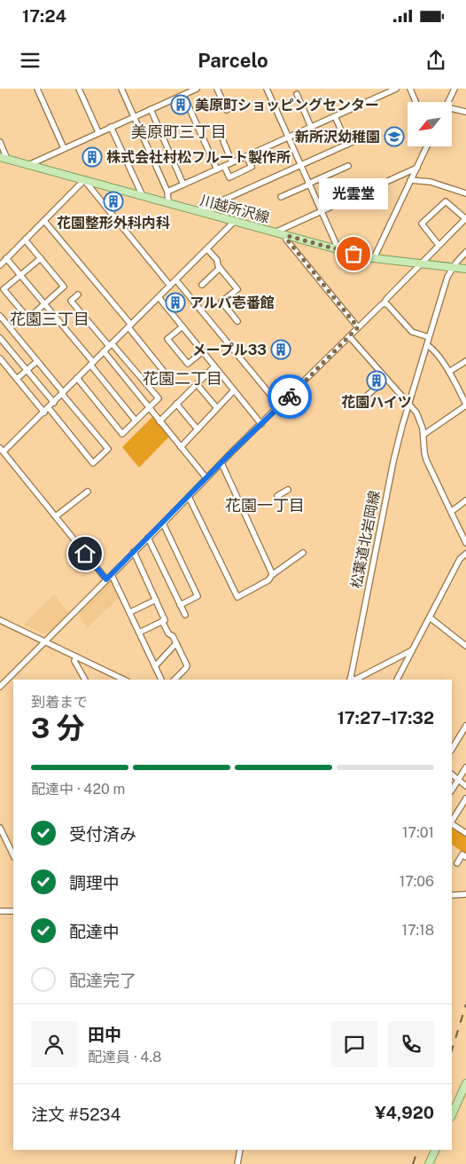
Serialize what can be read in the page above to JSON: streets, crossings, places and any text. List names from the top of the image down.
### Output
{
  "streets": {
    "main road": ["川越所沢線"],
    "street": ["松葉道北岩岡線"]
  },
  "crossings": [
    ["川越所沢線", "松葉道北岩岡線"]
  ],
  "districts": [
    "美原町三丁目",
    "花園三丁目",
    "花園二丁目",
    "花園一丁目"
  ],
  "places": {
    "building": [
      "美原町ショッピングセンター",
      "株式会社村松フルート製作所",
      "花園整形外科内科",
      "アルバ壱番館",
      "メープル33",
      "花園ハイツ"
    ],
    "school or university": ["新所沢幼稚園"],
    "other": ["光雲堂"]
  },
  "north": "bottom left",
  "page": {
    "status": "17:24",
    "header": "Parcelo",
    "bubble": "光雲堂",
    "heading": ["3 分", "到着まで", "17:27–17:32"],
    "panel": [
      "田中",
      "配達員 · 4.8",
      "注文 #5234",
      "¥4,920"
    ],
    "bar": "配達中 · 420 m",
    "list": [
      ["受付済み", "17:01"],
      ["調理中", "17:06"],
      ["配達中", "17:18"],
      "配達完了"
    ]
  }
}
